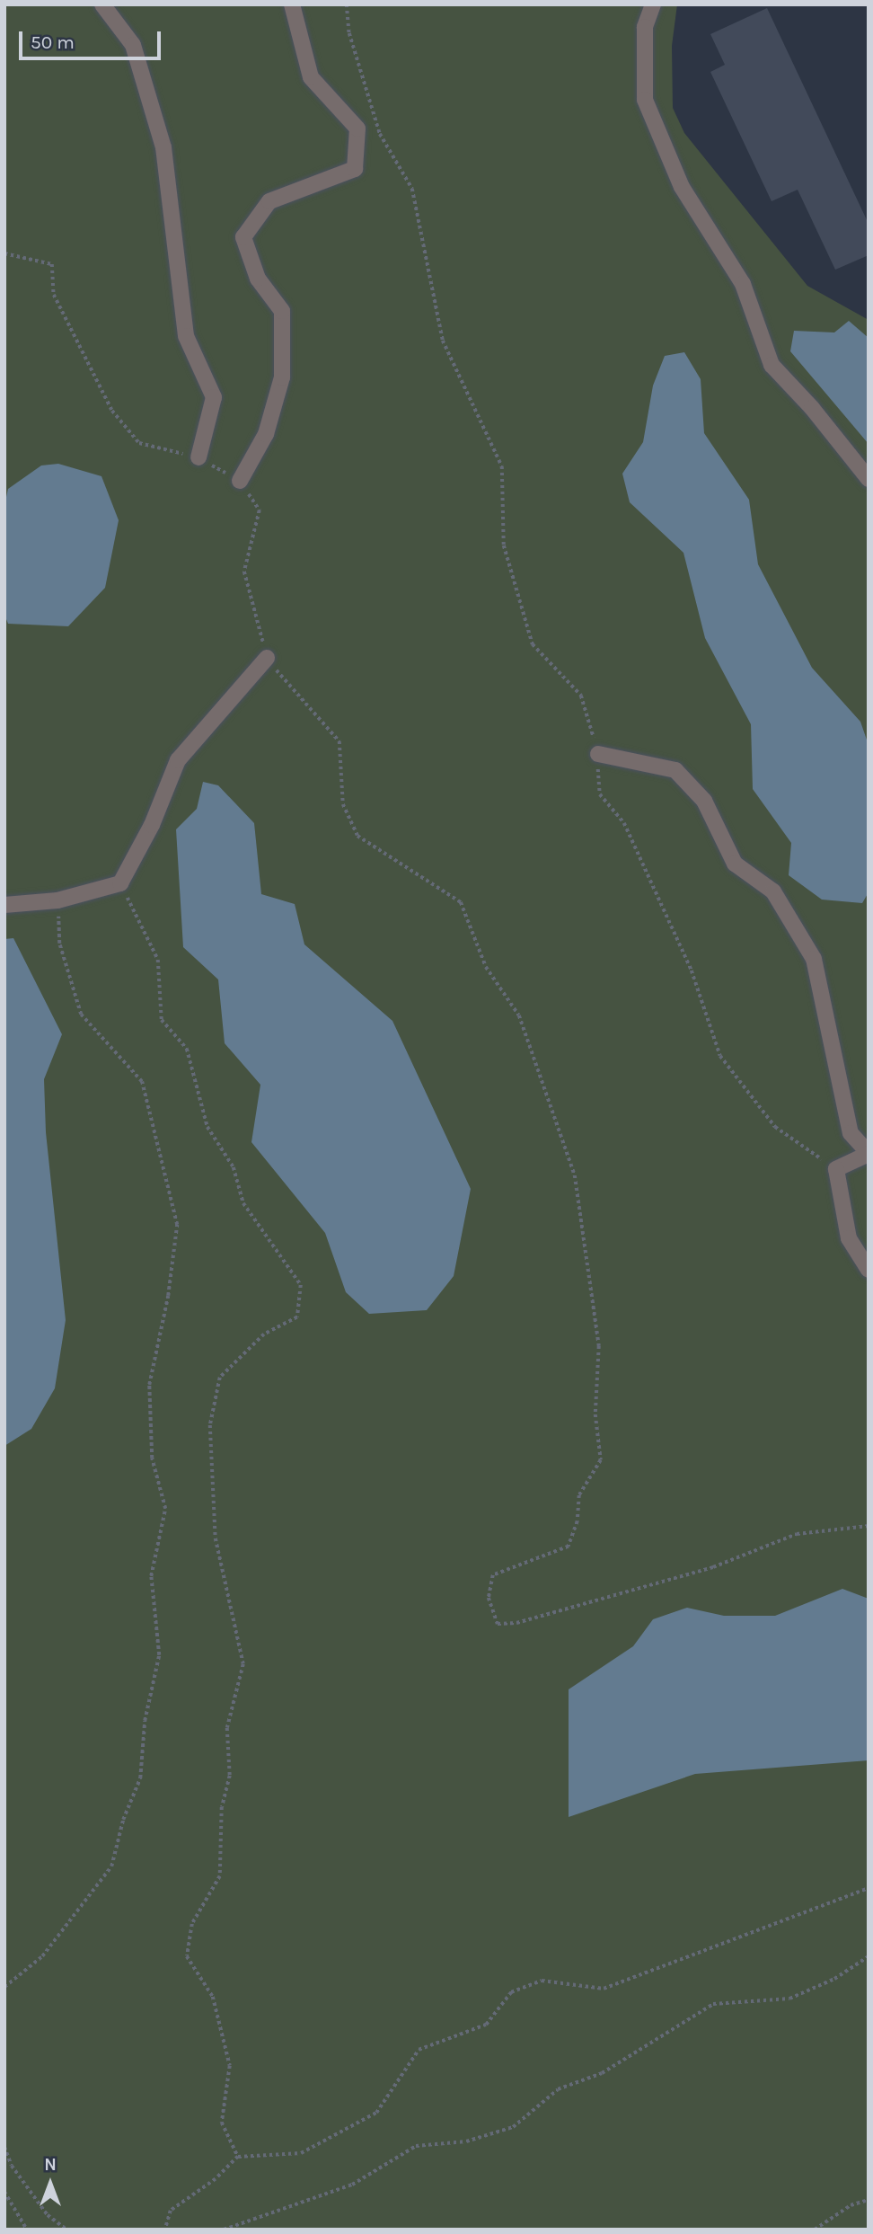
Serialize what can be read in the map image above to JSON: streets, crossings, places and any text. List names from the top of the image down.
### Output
{
  "scale_bar": "50 m",
  "north": "top"
}
